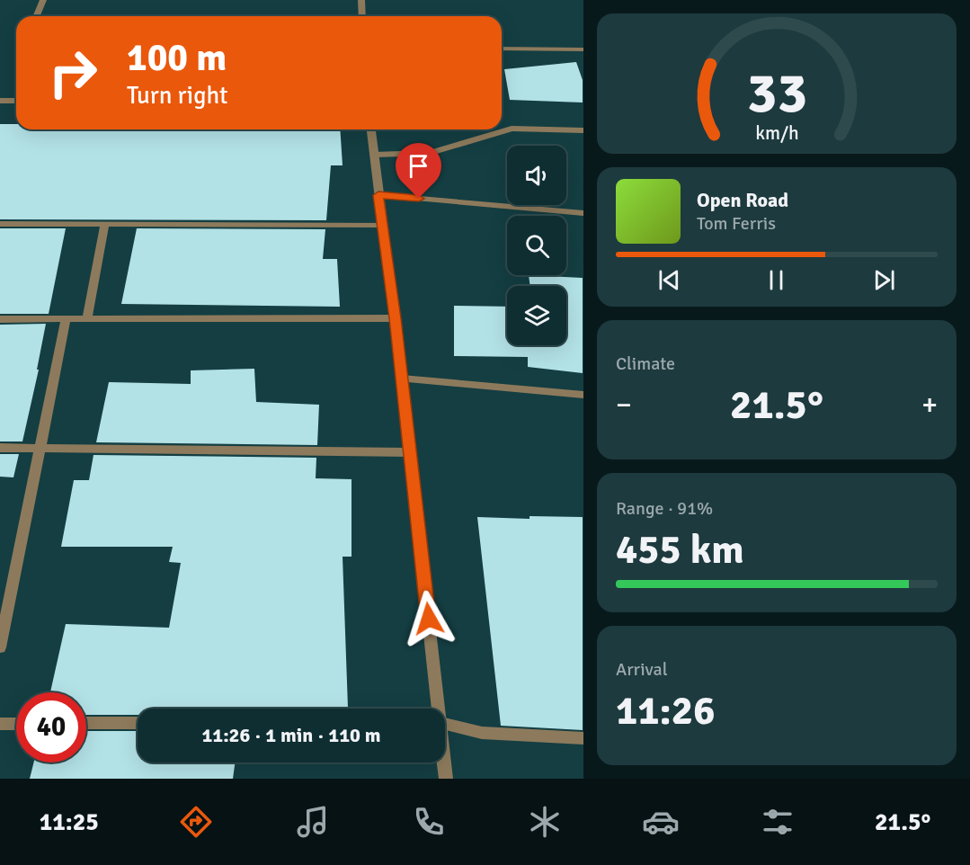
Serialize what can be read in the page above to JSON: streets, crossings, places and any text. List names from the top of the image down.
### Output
{
  "page": {
    "turn": ["100 m", "Turn right"],
    "song": ["Open Road", "Tom Ferris"],
    "tile": [
      "Climate",
      ["Range · 91%", "455 km"],
      ["Arrival", "11:26"]
    ],
    "heat": ["−", "21.5°", "+"],
    "limit": "40",
    "trip": "11:26 · 1 min · 110 m",
    "tabs": ["11:25", "21.5°"],
    "gauge": ["33", "km/h"]
  }
}
